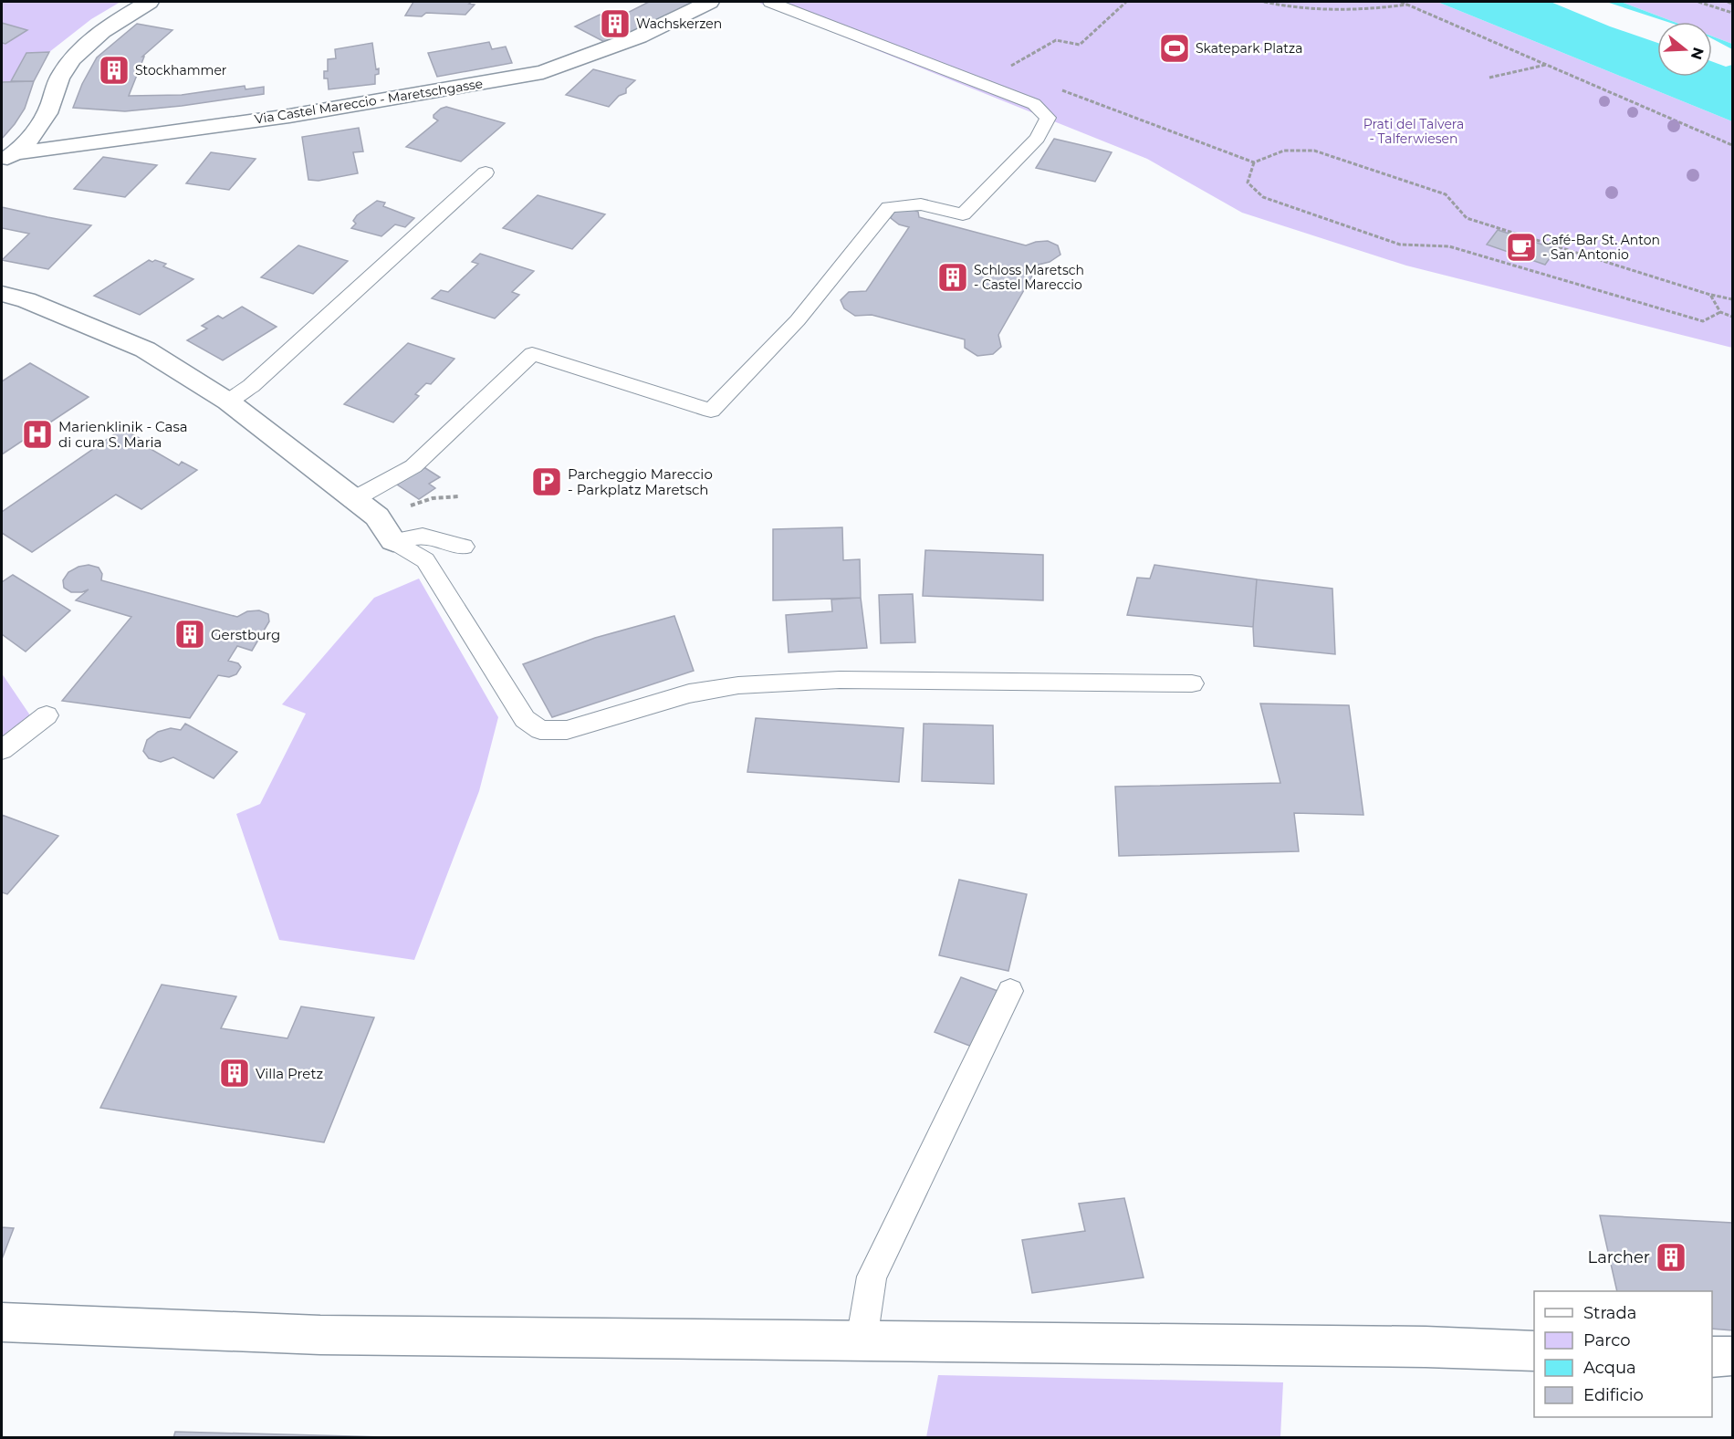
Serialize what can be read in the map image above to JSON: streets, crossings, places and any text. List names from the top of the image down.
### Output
{
  "streets": {
    "street": ["Via Castel Mareccio - Maretschgasse"]
  },
  "parks": ["Prati del Talvera - Talferwiesen"],
  "places": {
    "building": [
      "Wachskerzen",
      "Stockhammer",
      "Schloss Maretsch - Castel Mareccio",
      "Gerstburg",
      "Villa Pretz",
      "Larcher"
    ],
    "sports": ["Skatepark Platza"],
    "cafe": ["Café-Bar St. Anton - San Antonio"],
    "hospital": ["Marienklinik - Casa di cura S. Maria"],
    "parking": ["Parcheggio Mareccio - Parkplatz Maretsch"]
  },
  "legend": [
    "Strada",
    "Parco",
    "Acqua",
    "Edificio"
  ],
  "north": "right"
}
